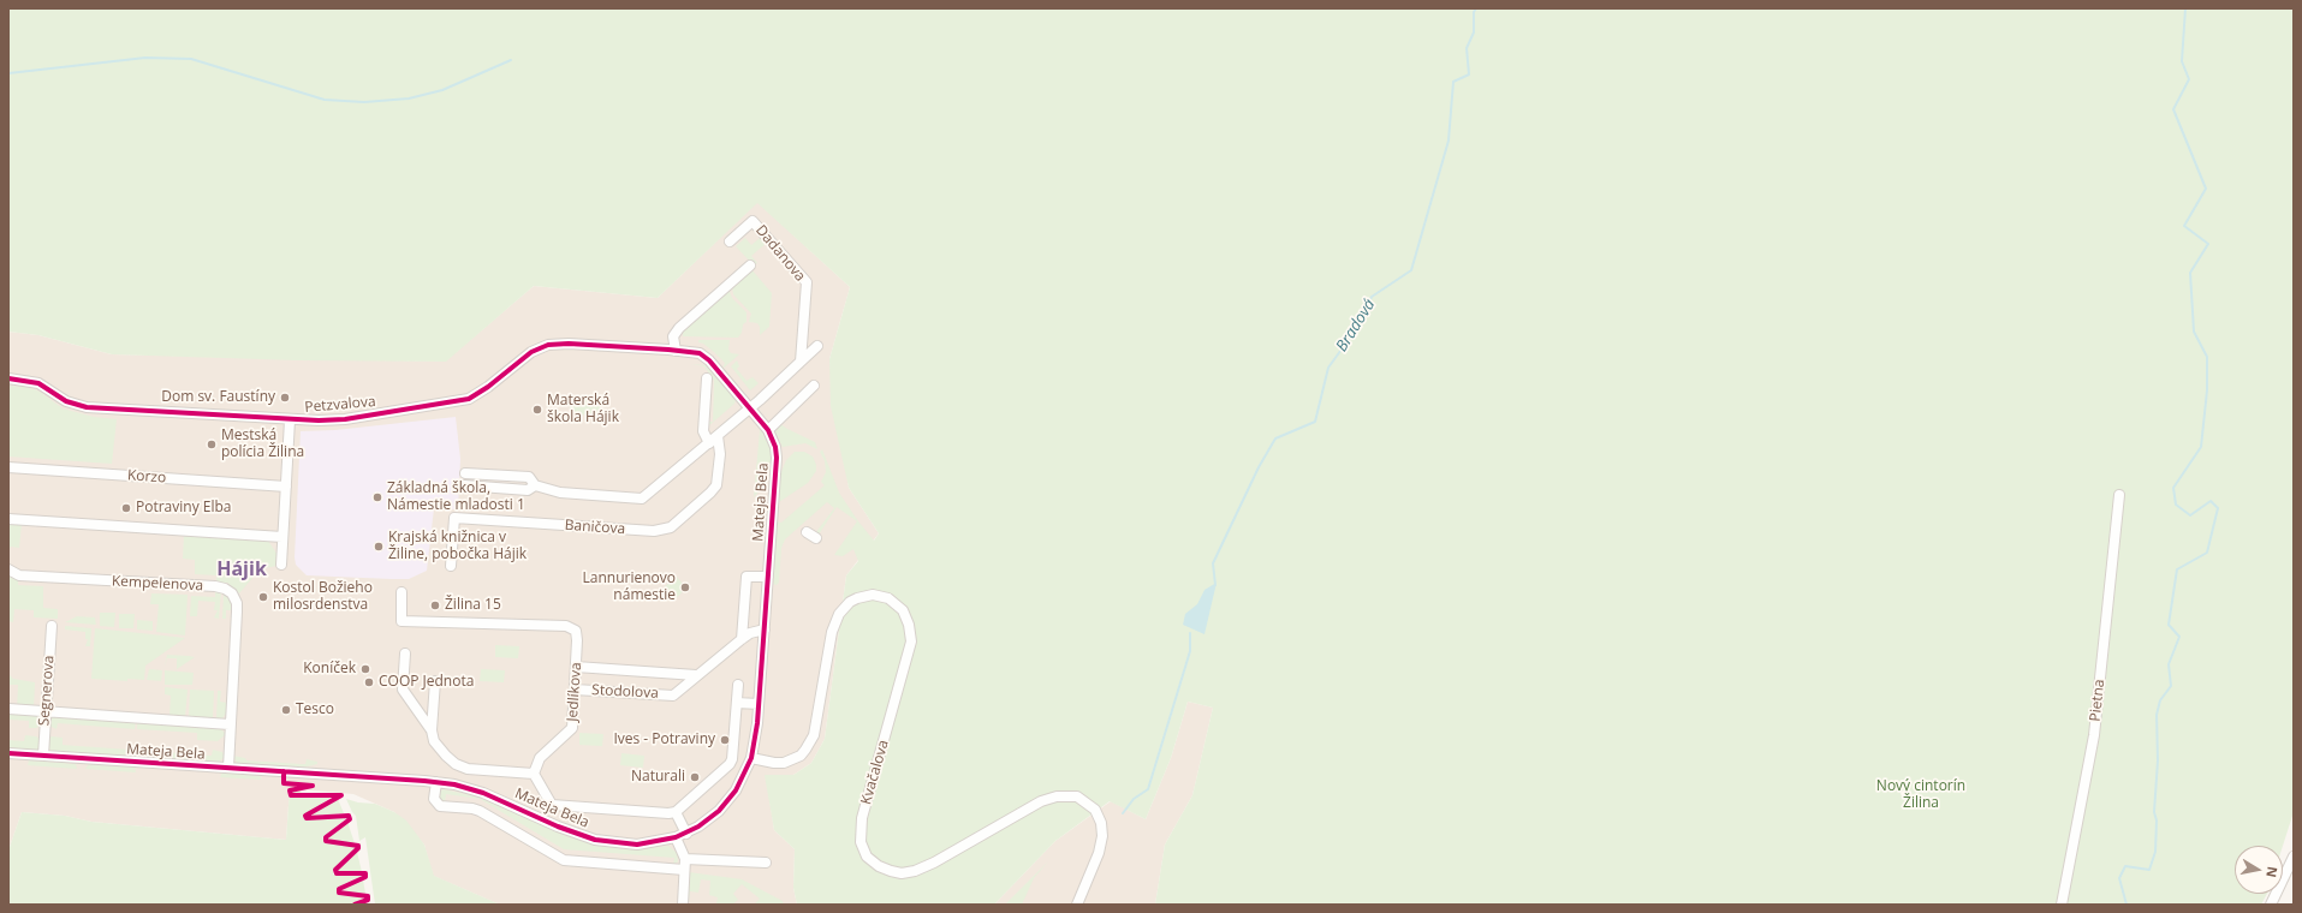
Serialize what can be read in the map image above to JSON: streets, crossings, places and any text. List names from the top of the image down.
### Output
{
  "streets": {
    "street": [
      "Dadanova",
      "Petzvalova",
      "Korzo",
      "Mateja Bela",
      "Baničova",
      "Kempelenova",
      "Segnerova",
      "Jedlíkova",
      "Stodolova",
      "Pietna",
      "Kvačalova"
    ]
  },
  "crossings": [
    ["Petzvalova", "Mateja Bela"],
    ["Mateja Bela", "Kempelenova"],
    ["Mateja Bela", "Segnerova"],
    ["Mateja Bela", "Jedlíkova"],
    ["Mateja Bela", "Stodolova"],
    ["Mateja Bela", "Kvačalova"],
    ["Jedlíkova", "Stodolova"]
  ],
  "districts": ["Hájik"],
  "water": ["Bradová"],
  "parks": ["Nový cintorín Žilina"],
  "places": [
    "Dom sv. Faustíny",
    "Materská škola Hájik",
    "Mestská polícia Žilina",
    "Základná škola, Námestie mladosti 1",
    "Potraviny Elba",
    "Krajská knižnica v Žiline, pobočka Hájik",
    "Lannurienovo námestie",
    "Kostol Božieho milosrdenstva",
    "Žilina 15",
    "Koníček",
    "COOP Jednota",
    "Tesco",
    "Ives - Potraviny",
    "Naturali"
  ],
  "north": "right"
}
